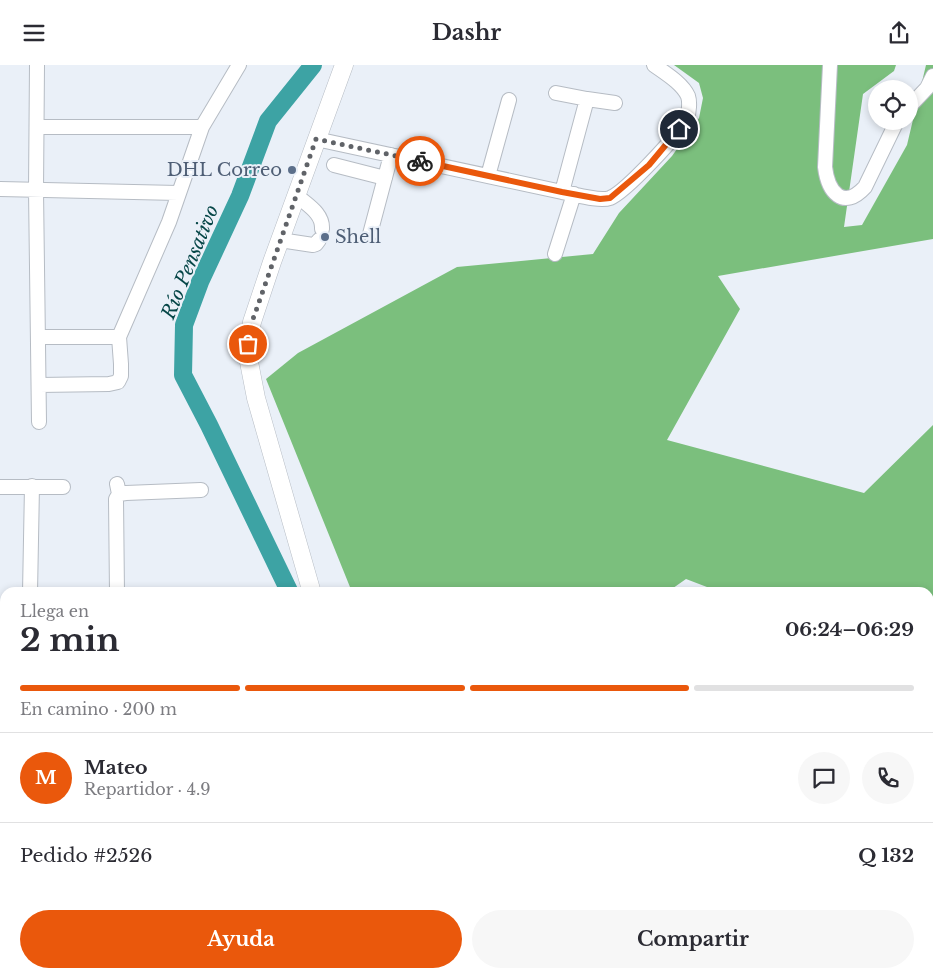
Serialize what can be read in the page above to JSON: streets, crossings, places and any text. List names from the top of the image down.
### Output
{
  "water": ["Río Pensativo"],
  "places": ["DHL Correo", "Shell"],
  "page": {
    "header": "Dashr",
    "heading": ["2 min", "Llega en", "06:24–06:29"],
    "panel": [
      "Mateo",
      "Repartidor · 4.9",
      "Pedido #2526",
      "Q 132"
    ],
    "bar": "En camino · 200 m",
    "round": "M",
    "buttons": ["Ayuda", "Compartir"]
  }
}
